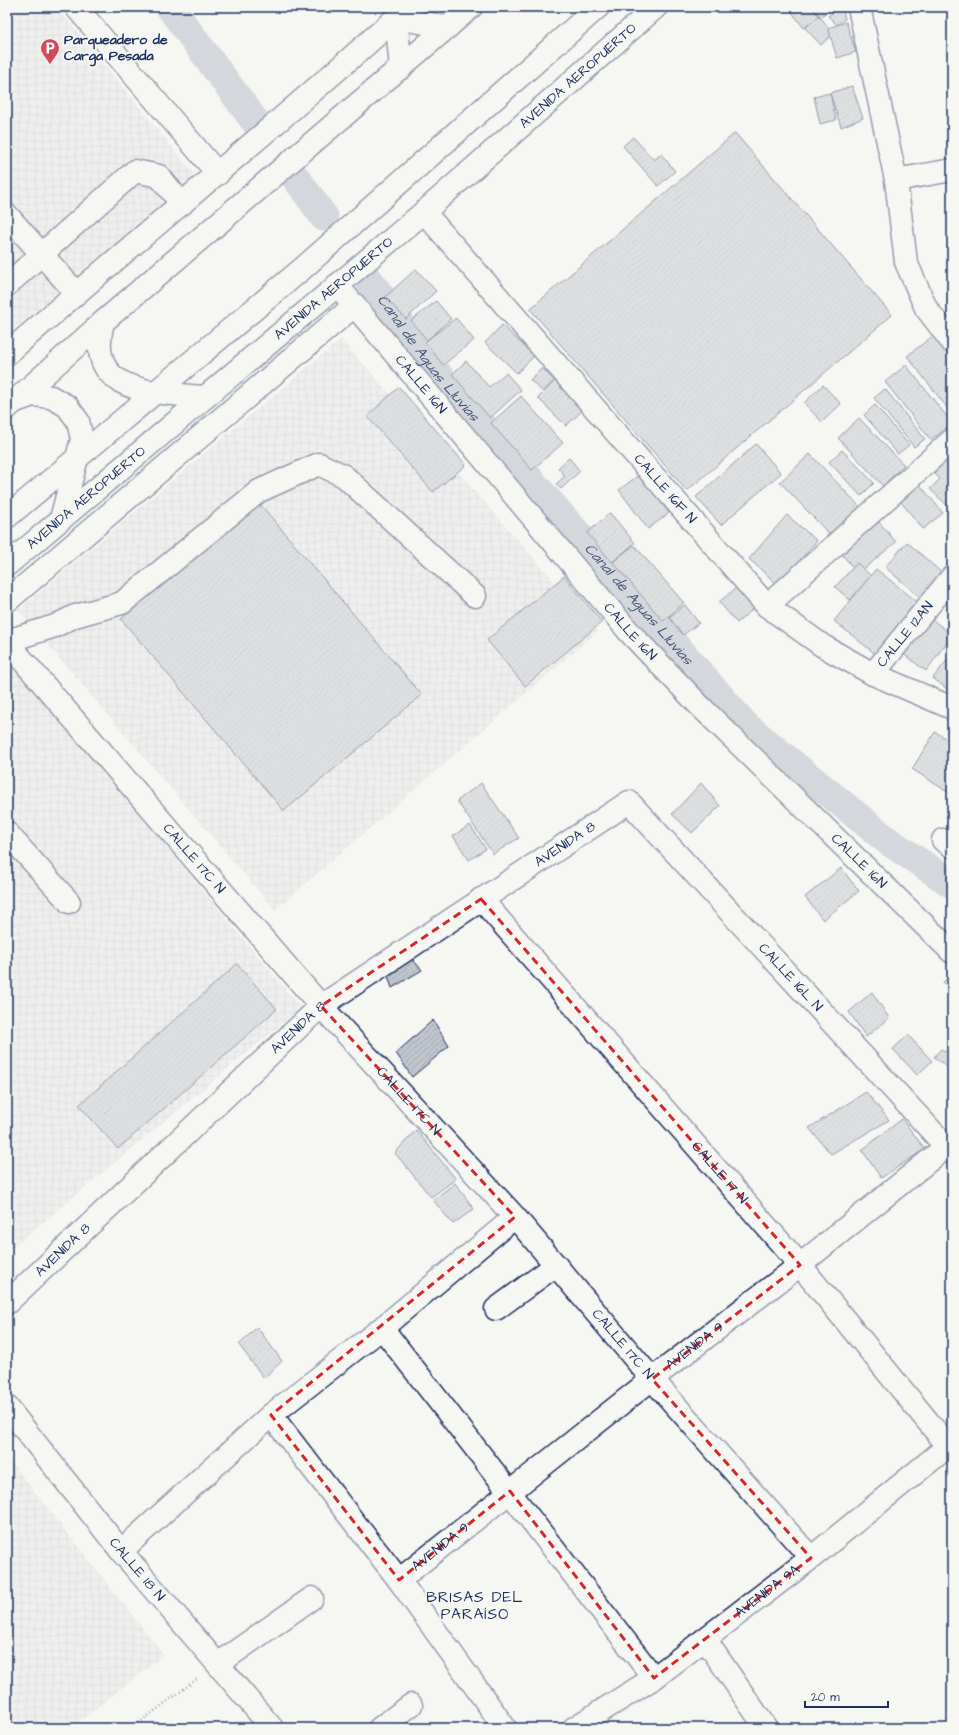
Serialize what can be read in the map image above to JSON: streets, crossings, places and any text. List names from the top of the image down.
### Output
{
  "streets": {
    "street": [
      "AVENIDA AEROPUERTO",
      "CALLE 16N",
      "CALLE 16F N",
      "CALLE 12AN",
      "AVENIDA 8",
      "CALLE 17C N",
      "CALLE 16L N",
      "CALLE 17 N",
      "AVENIDA 9",
      "CALLE 18 N",
      "AVENIDA 9A"
    ]
  },
  "crossings": [
    ["AVENIDA AEROPUERTO", "CALLE 16N"],
    ["AVENIDA AEROPUERTO", "CALLE 16F N"],
    ["CALLE 16F N", "CALLE 12AN"],
    ["AVENIDA 8", "CALLE 17C N"],
    ["AVENIDA 8", "CALLE 16L N"],
    ["AVENIDA 8", "CALLE 17 N"],
    ["CALLE 17C N", "AVENIDA 9"],
    ["CALLE 17C N", "AVENIDA 9A"],
    ["CALLE 16L N", "AVENIDA 9"],
    ["CALLE 17 N", "AVENIDA 9"],
    ["CALLE 17 N", "AVENIDA 9A"]
  ],
  "districts": ["BRISAS DEL PARAÍSO"],
  "water": ["Canal de Aguas Lluvias"],
  "places": {
    "parking": ["Parqueadero de Carga Pesada"]
  },
  "scale_bar": "20 m"
}
